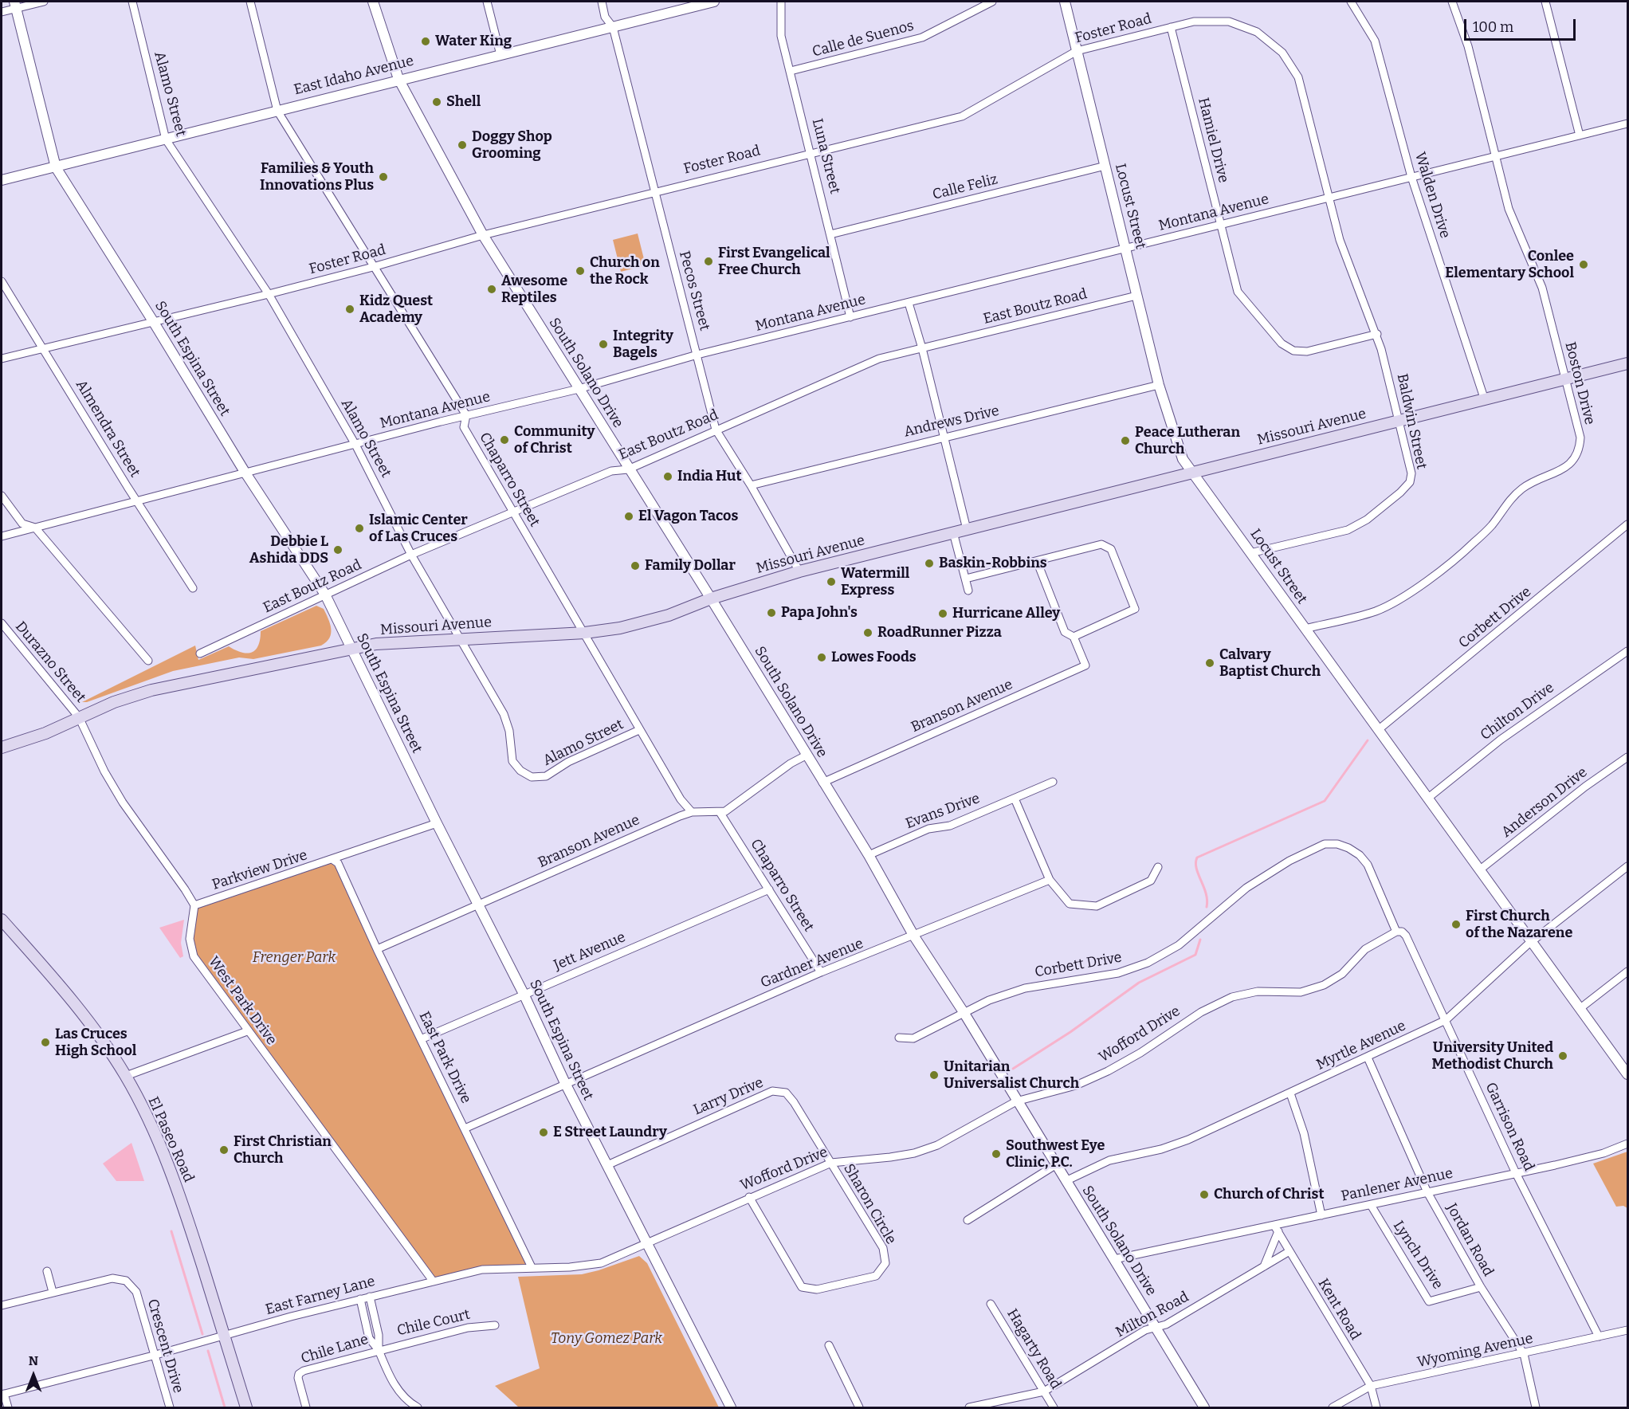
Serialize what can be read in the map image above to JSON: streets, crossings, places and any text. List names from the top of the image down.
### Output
{
  "streets": {
    "main road": ["Missouri Avenue", "El Paseo Road"],
    "street": [
      "Foster Road",
      "Calle de Suenos",
      "East Idaho Avenue",
      "Alamo Street",
      "Hamiel Drive",
      "Luna Street",
      "Calle Feliz",
      "Walden Drive",
      "Locust Street",
      "Montana Avenue",
      "Pecos Street",
      "East Boutz Road",
      "South Espina Street",
      "South Solano Drive",
      "Boston Drive",
      "Andrews Drive",
      "Baldwin Street",
      "Almendra Street",
      "Chaparro Street",
      "Corbett Drive",
      "Durazno Street",
      "Branson Avenue",
      "Chilton Drive",
      "Anderson Drive",
      "Evans Drive",
      "Parkview Drive",
      "Jett Avenue",
      "Gardner Avenue",
      "West Park Drive",
      "Wofford Drive",
      "Myrtle Avenue",
      "East Park Drive",
      "Larry Drive",
      "Garrison Road",
      "Panlener Avenue",
      "Sharon Circle",
      "Jordan Road",
      "Lynch Drive",
      "East Farney Lane",
      "Kent Road",
      "Milton Road",
      "Chile Court",
      "Crescent Drive",
      "Chile Lane",
      "Hagarty Road",
      "Wyoming Avenue"
    ]
  },
  "crossings": [
    ["Foster Road", "Alamo Street"],
    ["Foster Road", "Hamiel Drive"],
    ["Foster Road", "Luna Street"],
    ["Foster Road", "Locust Street"],
    ["Foster Road", "Montana Avenue"],
    ["Foster Road", "Pecos Street"],
    ["Foster Road", "South Espina Street"],
    ["Foster Road", "South Solano Drive"],
    ["Foster Road", "Baldwin Street"],
    ["Foster Road", "Almendra Street"],
    ["Foster Road", "Chaparro Street"],
    ["Calle de Suenos", "Luna Street"],
    ["East Idaho Avenue", "Alamo Street"],
    ["East Idaho Avenue", "Pecos Street"],
    ["East Idaho Avenue", "South Espina Street"],
    ["East Idaho Avenue", "South Solano Drive"],
    ["East Idaho Avenue", "Chaparro Street"],
    ["Alamo Street", "Montana Avenue"],
    ["Alamo Street", "East Boutz Road"],
    ["Alamo Street", "Missouri Avenue"],
    ["Alamo Street", "Chaparro Street"],
    ["Hamiel Drive", "Montana Avenue"],
    ["Hamiel Drive", "Baldwin Street"],
    ["Luna Street", "Calle Feliz"],
    ["Luna Street", "Montana Avenue"],
    ["Calle Feliz", "Locust Street"],
    ["Walden Drive", "Montana Avenue"],
    ["Walden Drive", "Missouri Avenue"],
    ["Locust Street", "Montana Avenue"],
    ["Locust Street", "East Boutz Road"],
    ["Locust Street", "Boston Drive"],
    ["Locust Street", "Andrews Drive"],
    ["Locust Street", "Baldwin Street"],
    ["Locust Street", "Missouri Avenue"],
    ["Locust Street", "Corbett Drive"],
    ["Locust Street", "Chilton Drive"],
    ["Locust Street", "Anderson Drive"],
    ["Locust Street", "Myrtle Avenue"],
    ["Montana Avenue", "Pecos Street"],
    ["Montana Avenue", "South Espina Street"],
    ["Montana Avenue", "South Solano Drive"],
    ["Montana Avenue", "Boston Drive"],
    ["Montana Avenue", "Baldwin Street"],
    ["Montana Avenue", "Almendra Street"],
    ["Montana Avenue", "Chaparro Street"],
    ["Pecos Street", "East Boutz Road"],
    ["Pecos Street", "Andrews Drive"],
    ["Pecos Street", "Missouri Avenue"],
    ["East Boutz Road", "South Espina Street"],
    ["East Boutz Road", "South Solano Drive"],
    ["East Boutz Road", "Chaparro Street"],
    ["South Espina Street", "Missouri Avenue"],
    ["South Espina Street", "Branson Avenue"],
    ["South Espina Street", "Parkview Drive"],
    ["South Espina Street", "Jett Avenue"],
    ["South Espina Street", "Gardner Avenue"],
    ["South Espina Street", "Wofford Drive"],
    ["South Espina Street", "Larry Drive"],
    ["South Espina Street", "East Farney Lane"],
    ["South Solano Drive", "Missouri Avenue"],
    ["South Solano Drive", "Corbett Drive"],
    ["South Solano Drive", "Branson Avenue"],
    ["South Solano Drive", "Evans Drive"],
    ["South Solano Drive", "Gardner Avenue"],
    ["South Solano Drive", "Wofford Drive"],
    ["South Solano Drive", "Myrtle Avenue"],
    ["South Solano Drive", "Panlener Avenue"],
    ["South Solano Drive", "Milton Road"],
    ["Boston Drive", "Missouri Avenue"],
    ["Baldwin Street", "Missouri Avenue"],
    ["Missouri Avenue", "Chaparro Street"],
    ["Missouri Avenue", "Durazno Street"],
    ["Chaparro Street", "Branson Avenue"],
    ["Chaparro Street", "Jett Avenue"],
    ["Chaparro Street", "Gardner Avenue"],
    ["Corbett Drive", "Wofford Drive"],
    ["Corbett Drive", "Garrison Road"],
    ["Branson Avenue", "East Park Drive"],
    ["Parkview Drive", "West Park Drive"],
    ["Parkview Drive", "East Park Drive"],
    ["Jett Avenue", "East Park Drive"],
    ["Gardner Avenue", "East Park Drive"],
    ["West Park Drive", "East Farney Lane"],
    ["Wofford Drive", "Larry Drive"],
    ["Wofford Drive", "Garrison Road"],
    ["Wofford Drive", "Sharon Circle"],
    ["Wofford Drive", "East Farney Lane"],
    ["Myrtle Avenue", "Garrison Road"],
    ["Myrtle Avenue", "Jordan Road"],
    ["East Park Drive", "East Farney Lane"],
    ["Larry Drive", "Sharon Circle"],
    ["Garrison Road", "Panlener Avenue"],
    ["Garrison Road", "Wyoming Avenue"],
    ["El Paseo Road", "East Farney Lane"],
    ["Panlener Avenue", "Jordan Road"],
    ["Panlener Avenue", "Lynch Drive"],
    ["Panlener Avenue", "Kent Road"],
    ["Jordan Road", "Lynch Drive"],
    ["Jordan Road", "Wyoming Avenue"],
    ["East Farney Lane", "Crescent Drive"],
    ["Kent Road", "Milton Road"],
    ["Kent Road", "Wyoming Avenue"],
    ["Milton Road", "Hagarty Road"],
    ["Chile Court", "Chile Lane"]
  ],
  "parks": ["Frenger Park", "Tony Gomez Park"],
  "places": [
    "Water King",
    "Shell",
    "Doggy Shop Grooming",
    "Families & Youth Innovations Plus",
    "First Evangelical Free Church",
    "Conlee Elementary School",
    "Church on the Rock",
    "Awesome Reptiles",
    "Kidz Quest Academy",
    "Integrity Bagels",
    "Community of Christ",
    "Peace Lutheran Church",
    "India Hut",
    "El Vagon Tacos",
    "Islamic Center of Las Cruces",
    "Debbie L Ashida DDS",
    "Baskin-Robbins",
    "Family Dollar",
    "Watermill Express",
    "Papa John's",
    "Hurricane Alley",
    "RoadRunner Pizza",
    "Lowes Foods",
    "Calvary Baptist Church",
    "First Church of the Nazarene",
    "Las Cruces High School",
    "University United Methodist Church",
    "Unitarian Universalist Church",
    "E Street Laundry",
    "First Christian Church",
    "Southwest Eye Clinic, P.C.",
    "Church of Christ"
  ],
  "scale_bar": "100 m",
  "north": "top"
}
